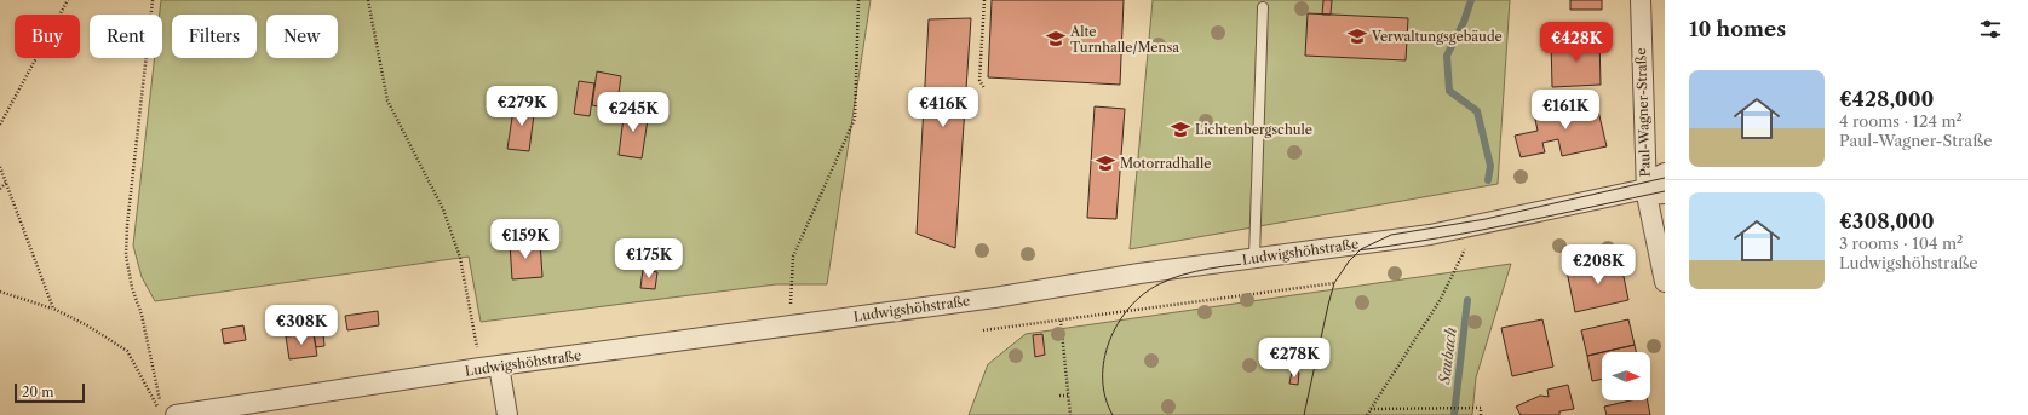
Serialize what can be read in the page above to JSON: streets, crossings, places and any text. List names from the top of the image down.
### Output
{
  "streets": {
    "street": ["Paul-Wagner-Straße", "Ludwigshöhstraße"]
  },
  "crossings": [
    ["Paul-Wagner-Straße", "Ludwigshöhstraße"]
  ],
  "water": ["Saubach"],
  "places": {
    "school or university": [
      "Verwaltungsgebäude",
      "Alte Turnhalle/Mensa",
      "Lichtenbergschule",
      "Motorradhalle"
    ]
  },
  "scale_bar": "20 m",
  "north": "right",
  "page": {
    "heading": "10 homes",
    "chip": [
      "Buy",
      "Rent",
      "Filters",
      "New"
    ],
    "price": [
      "€428K",
      "€279K",
      "€416K",
      "€161K",
      "€245K",
      "€159K",
      "€175K",
      "€208K",
      "€308K",
      "€278K"
    ],
    "list": [
      {
        "name": "€428,000",
        "note": "4 rooms · 124 m² · Paul-Wagner-Straße"
      },
      {
        "name": "€308,000",
        "note": "3 rooms · 104 m² · Ludwigshöhstraße"
      }
    ],
    "scale": "20 m"
  }
}
